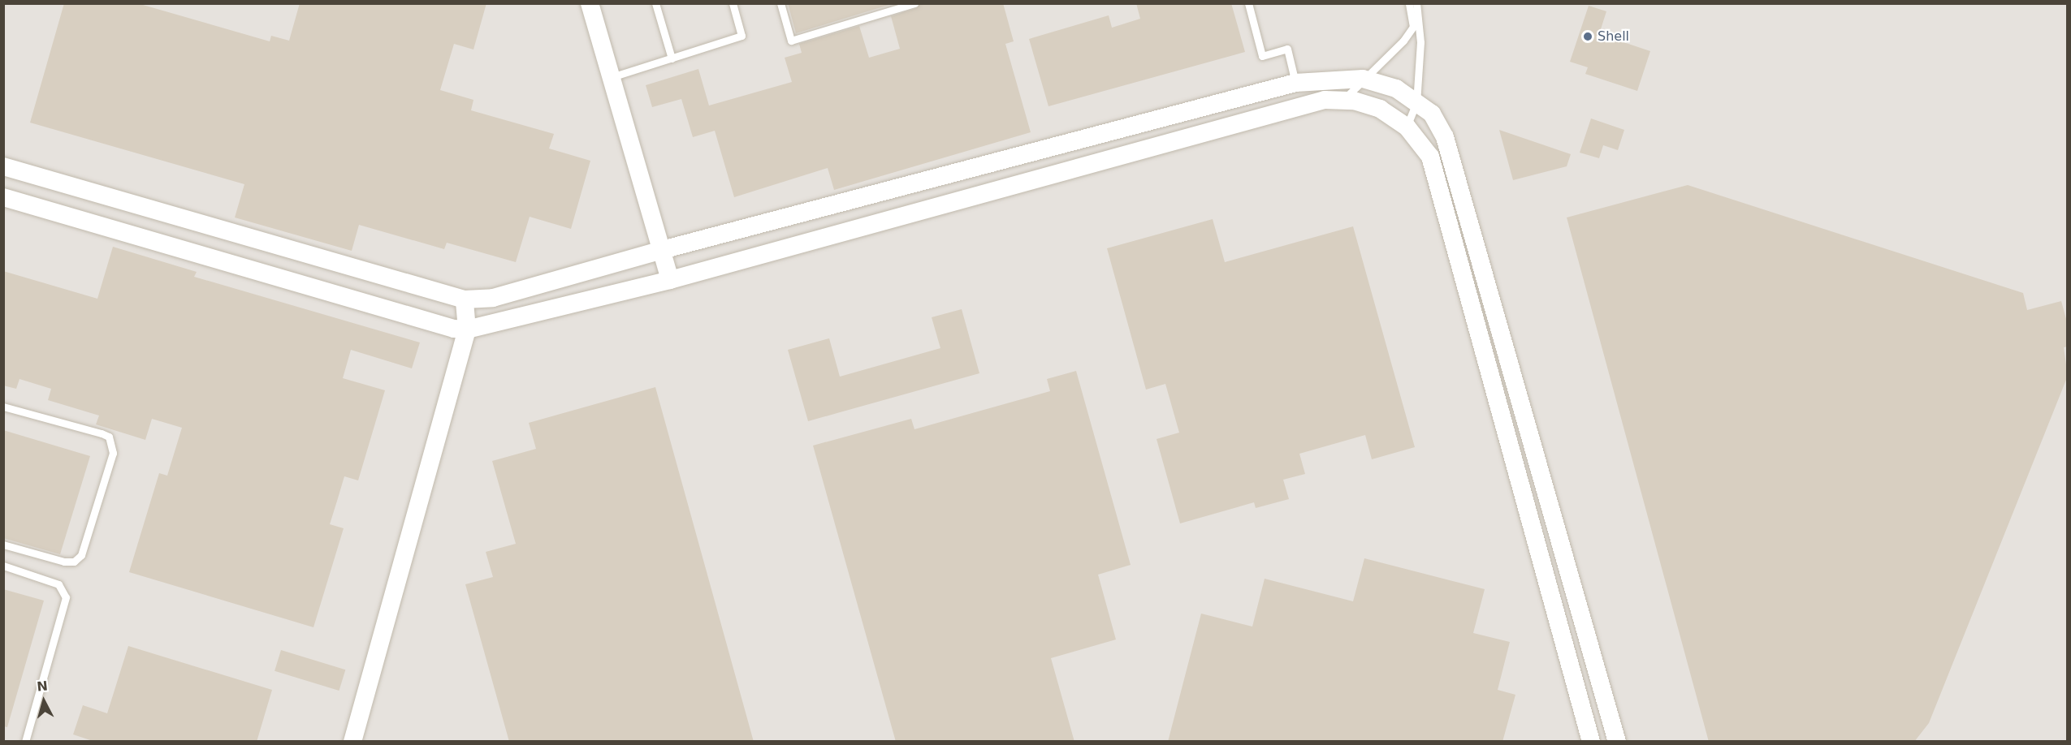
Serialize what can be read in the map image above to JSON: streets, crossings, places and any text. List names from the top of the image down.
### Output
{
  "places": ["Shell"],
  "north": "top"
}
